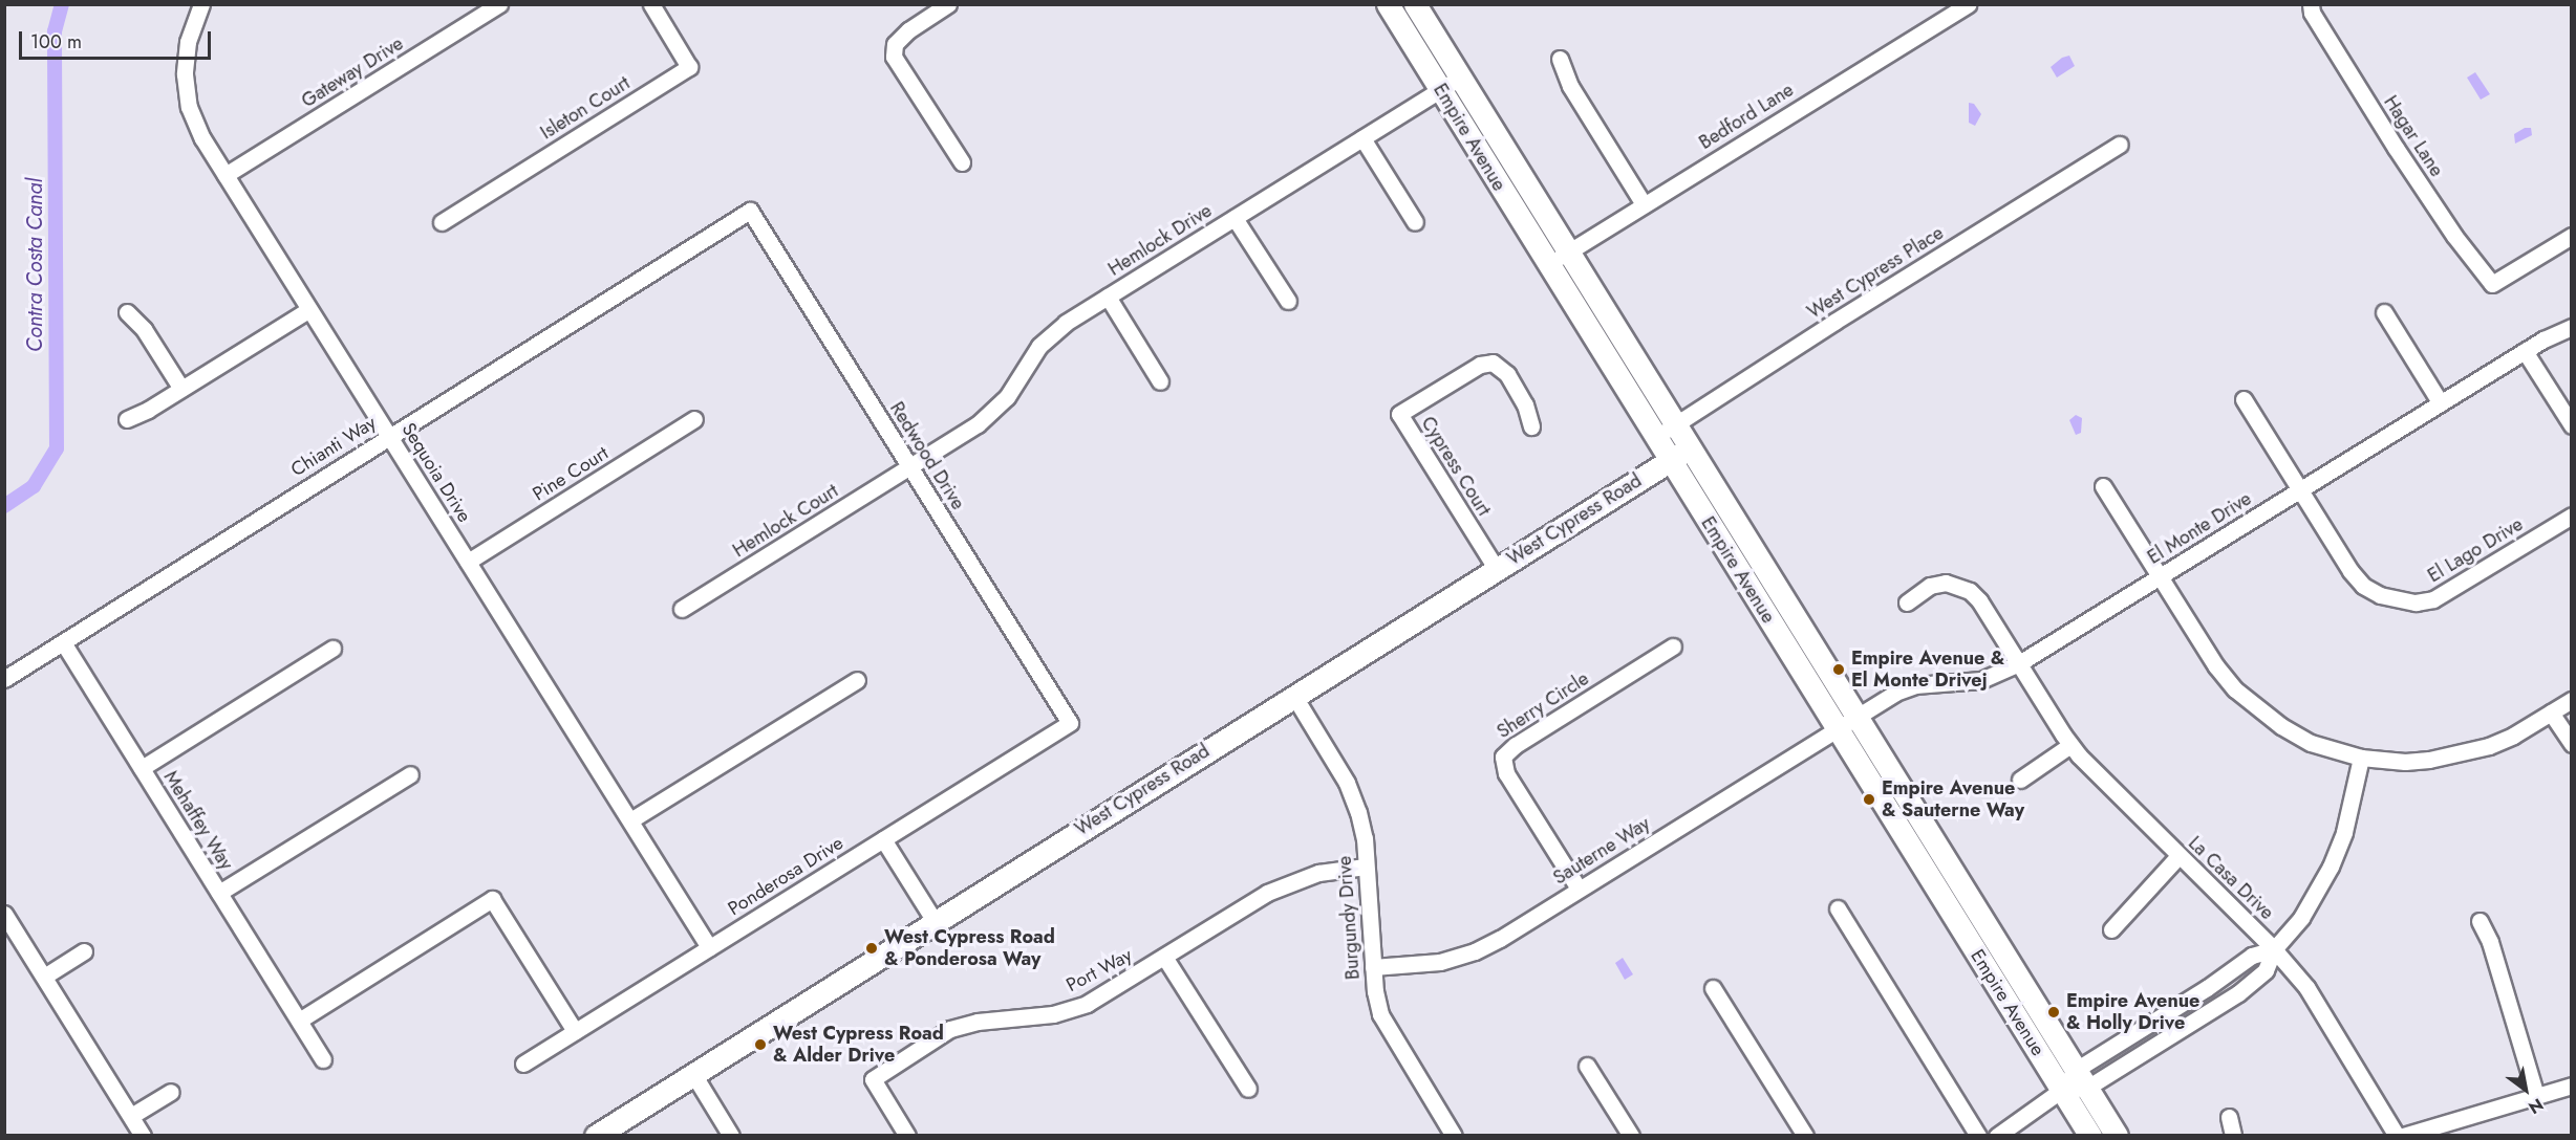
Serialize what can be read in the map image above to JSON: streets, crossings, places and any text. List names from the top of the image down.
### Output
{
  "streets": {
    "main road": ["Empire Avenue", "West Cypress Road"],
    "street": [
      "Gateway Drive",
      "Isleton Court",
      "Bedford Lane",
      "Hagar Lane",
      "Hemlock Drive",
      "West Cypress Place",
      "Chianti Way",
      "Redwood Drive",
      "Cypress Court",
      "Sequoia Drive",
      "Pine Court",
      "Hemlock Court",
      "El Monte Drive",
      "El Lago Drive",
      "Sherry Circle",
      "Mehaffey Way",
      "Sauterne Way",
      "Ponderosa Drive",
      "La Casa Drive",
      "Burgundy Drive",
      "Port Way"
    ]
  },
  "crossings": [
    ["Gateway Drive", "Sequoia Drive"],
    ["Bedford Lane", "Empire Avenue"],
    ["Empire Avenue", "Hemlock Drive"],
    ["Empire Avenue", "West Cypress Place"],
    ["Empire Avenue", "West Cypress Road"],
    ["Empire Avenue", "El Monte Drive"],
    ["Empire Avenue", "Sauterne Way"],
    ["Hemlock Drive", "Redwood Drive"],
    ["Hemlock Drive", "Hemlock Court"],
    ["Chianti Way", "Redwood Drive"],
    ["Chianti Way", "Sequoia Drive"],
    ["Chianti Way", "Mehaffey Way"],
    ["Redwood Drive", "Hemlock Court"],
    ["Redwood Drive", "Ponderosa Drive"],
    ["Cypress Court", "West Cypress Road"],
    ["Sequoia Drive", "Pine Court"],
    ["Sequoia Drive", "Ponderosa Drive"],
    ["West Cypress Road", "Burgundy Drive"],
    ["El Monte Drive", "El Lago Drive"],
    ["El Monte Drive", "Sauterne Way"],
    ["El Monte Drive", "La Casa Drive"],
    ["Sherry Circle", "Sauterne Way"],
    ["Sauterne Way", "Burgundy Drive"],
    ["Burgundy Drive", "Port Way"]
  ],
  "water": ["Contra Costa Canal"],
  "places": [
    "Empire Avenue & El Monte Drivej",
    "Empire Avenue & Sauterne Way",
    "West Cypress Road & Ponderosa Way",
    "Empire Avenue & Holly Drive",
    "West Cypress Road & Alder Drive"
  ],
  "scale_bar": "100 m",
  "north": "bottom right"
}
